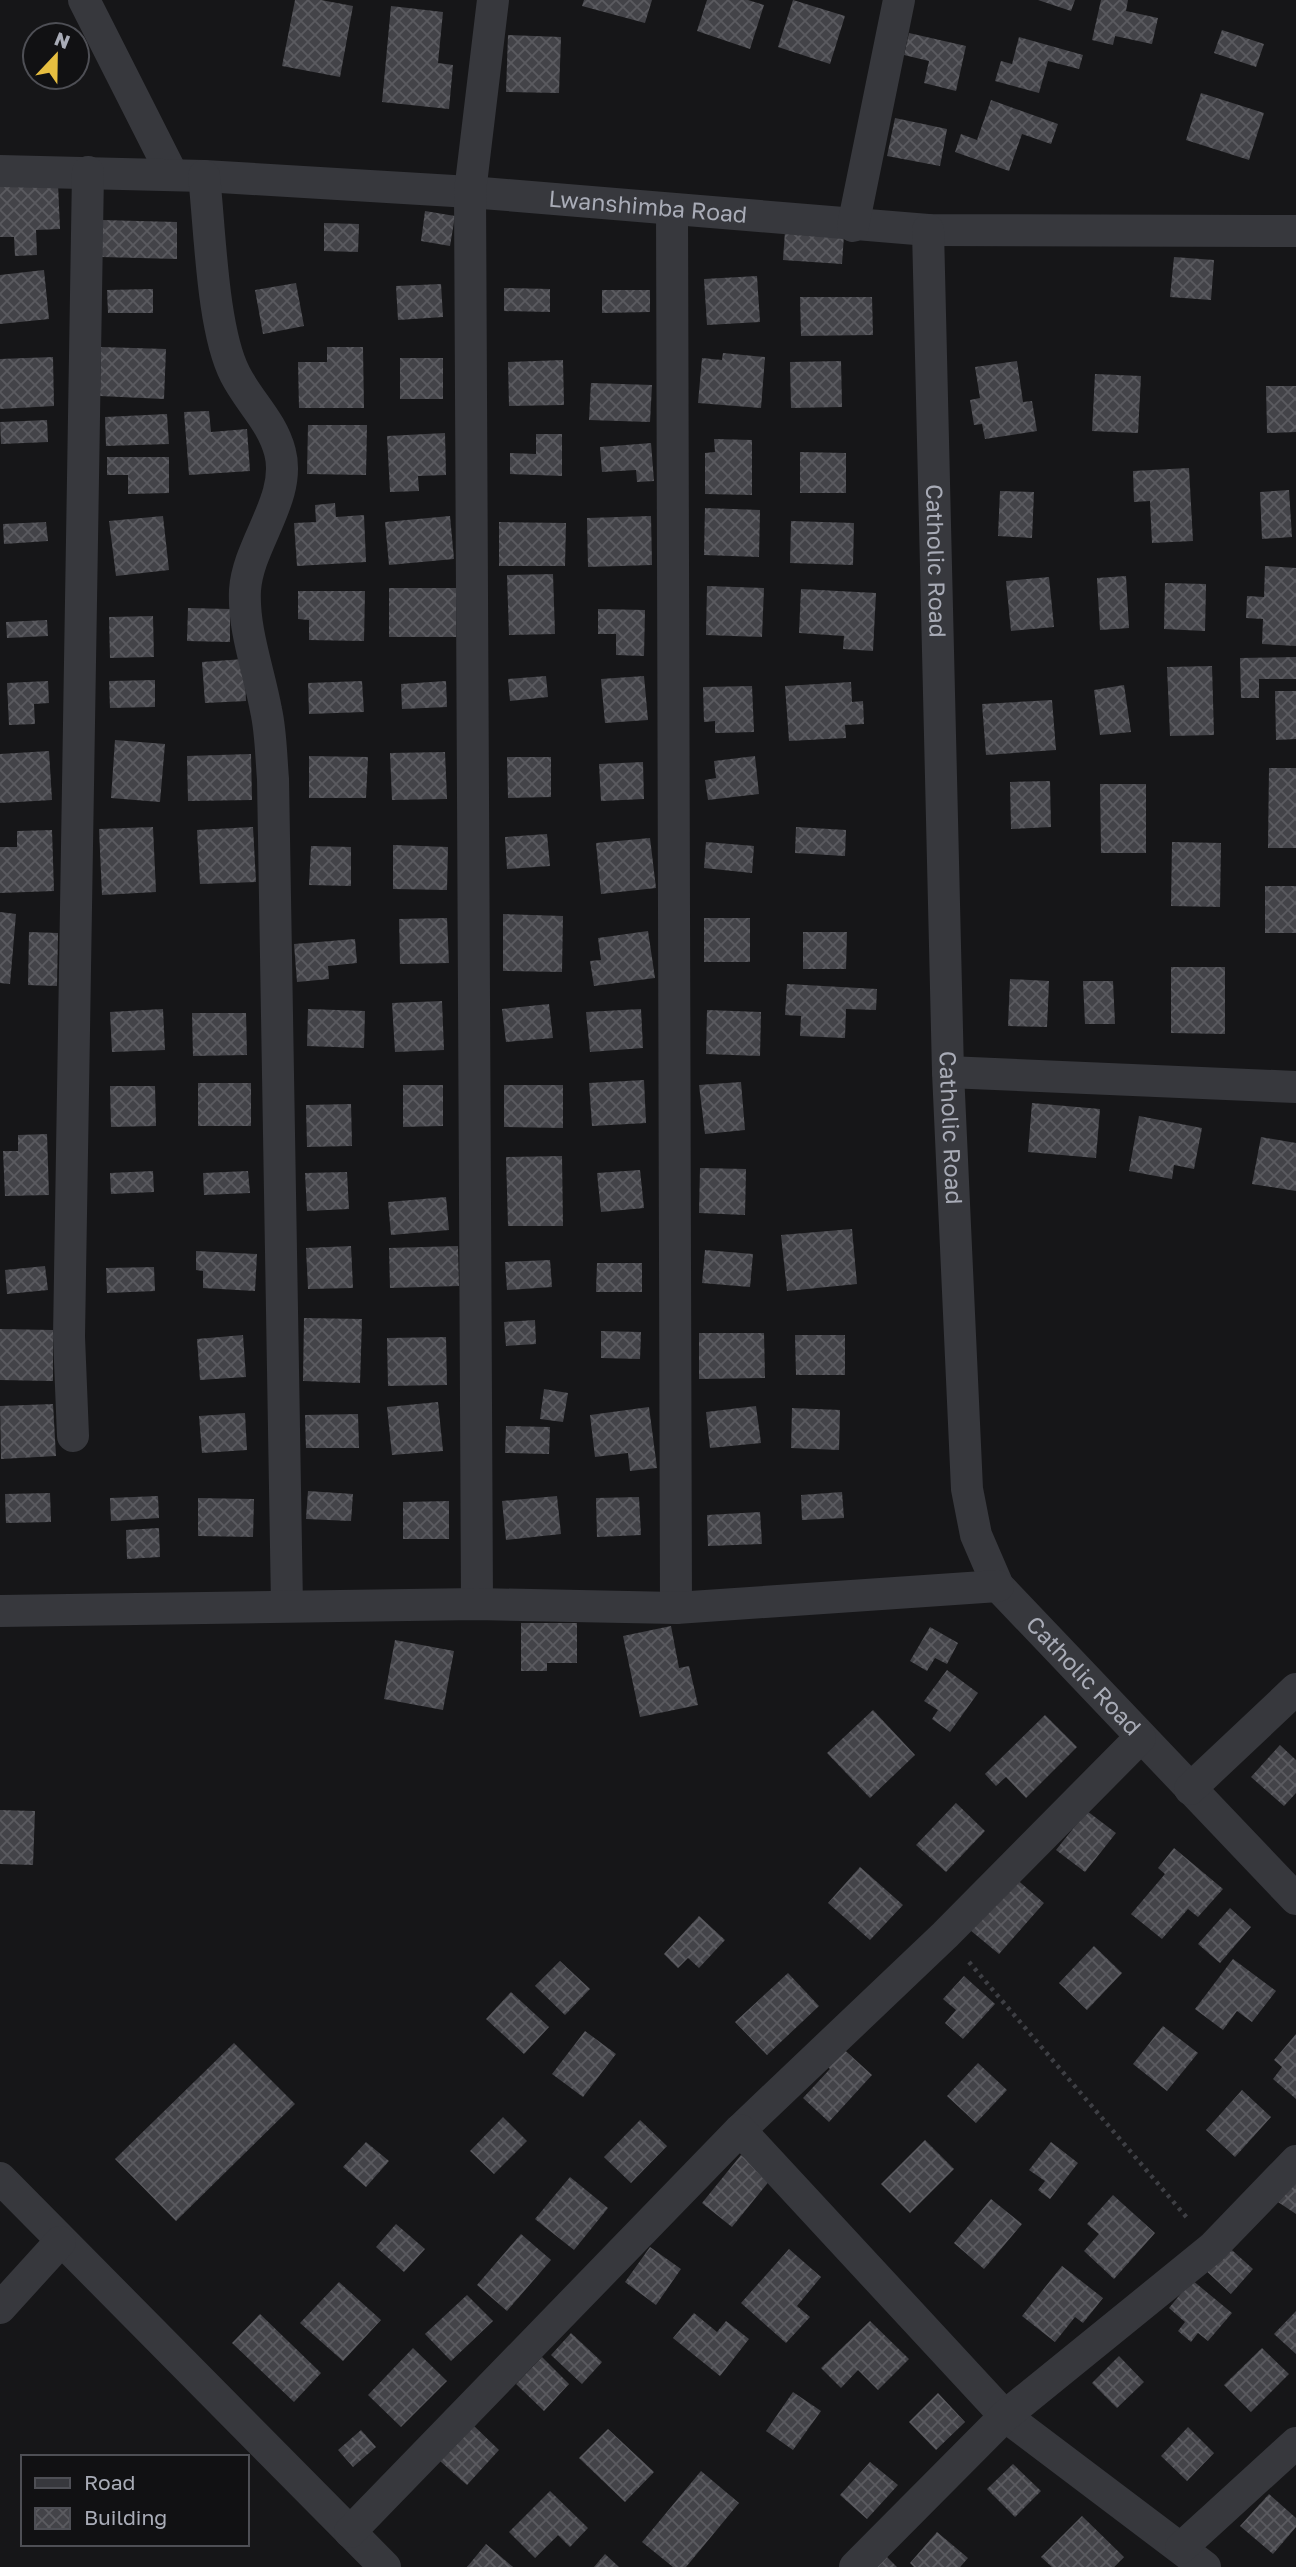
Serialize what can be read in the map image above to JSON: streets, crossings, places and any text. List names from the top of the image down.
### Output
{
  "streets": {
    "street": ["Lwanshimba Road", "Catholic Road"]
  },
  "crossings": [
    ["Lwanshimba Road", "Catholic Road"]
  ],
  "legend": ["Road", "Building"],
  "north": "top"
}
